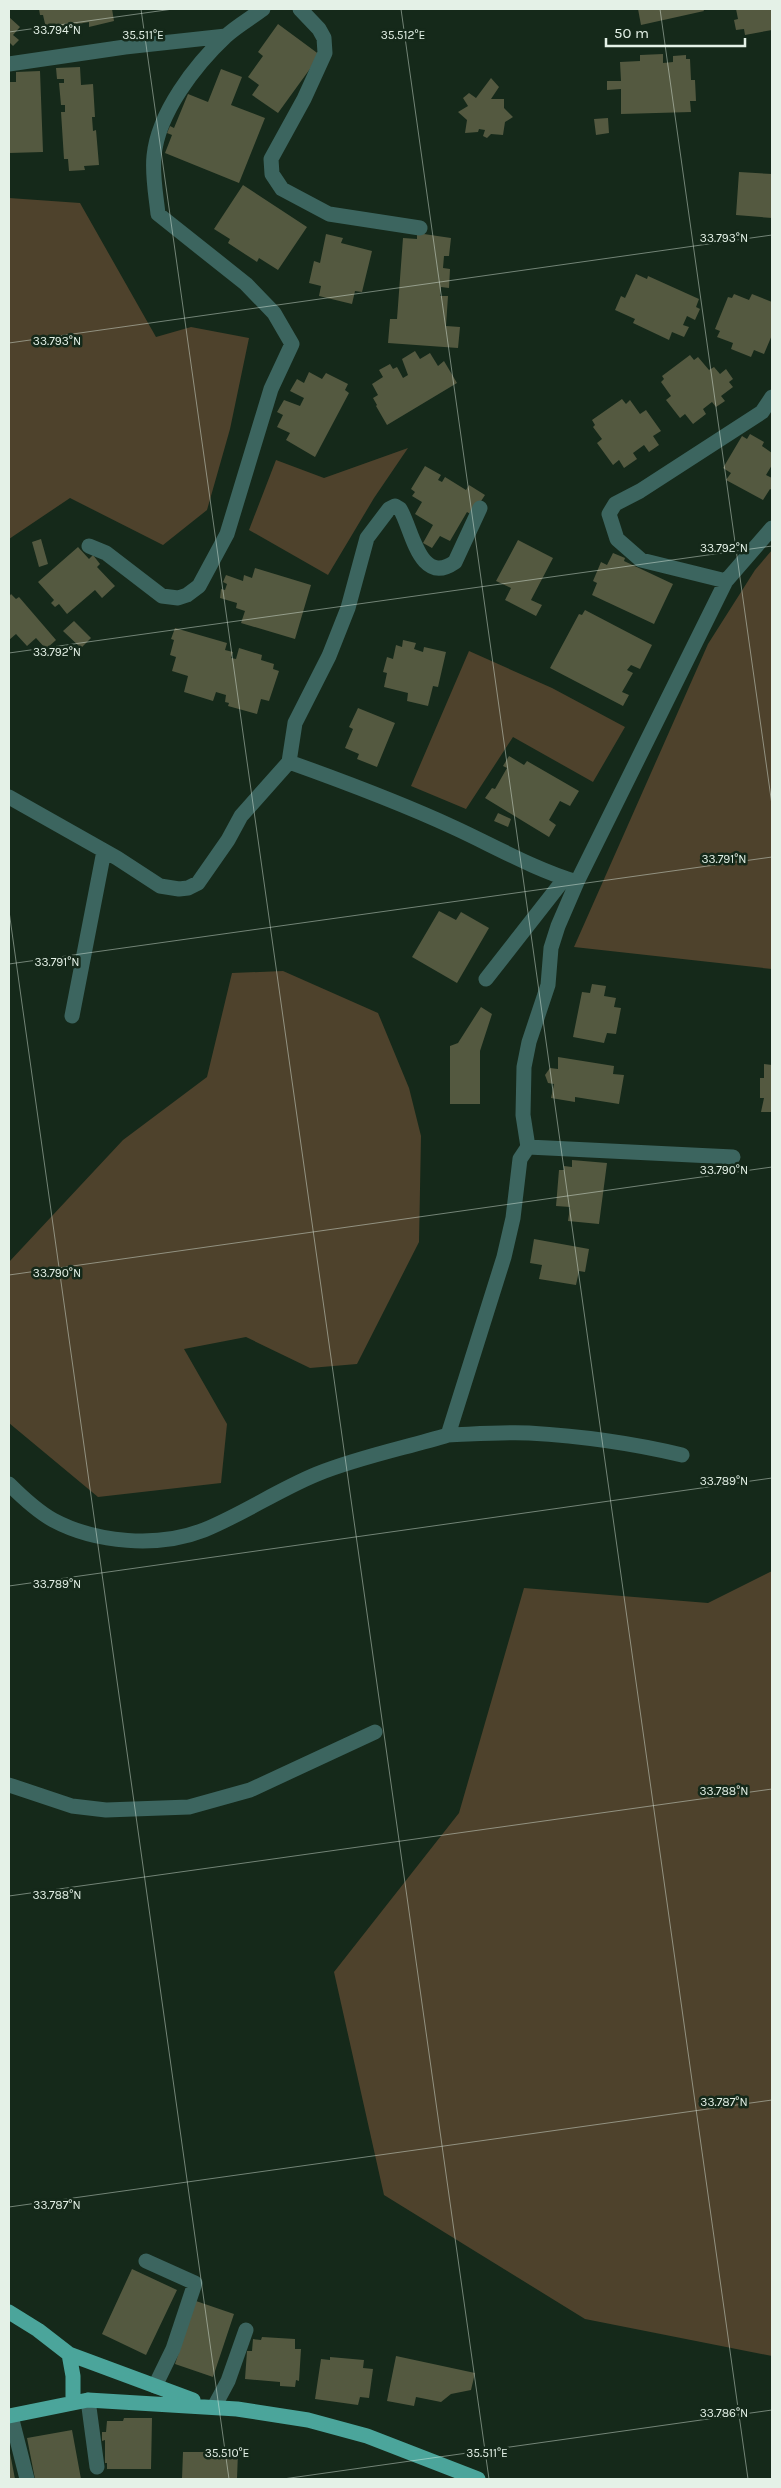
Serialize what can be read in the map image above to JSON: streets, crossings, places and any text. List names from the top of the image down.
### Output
{
  "scale_bar": "50 m",
  "coordinates": [
    "33.794°N",
    "35.511°E",
    "35.512°E",
    "33.793°N",
    "33.792°N",
    "33.791°N",
    "33.790°N",
    "33.789°N",
    "33.788°N",
    "33.787°N",
    "33.786°N",
    "35.510°E"
  ]
}
